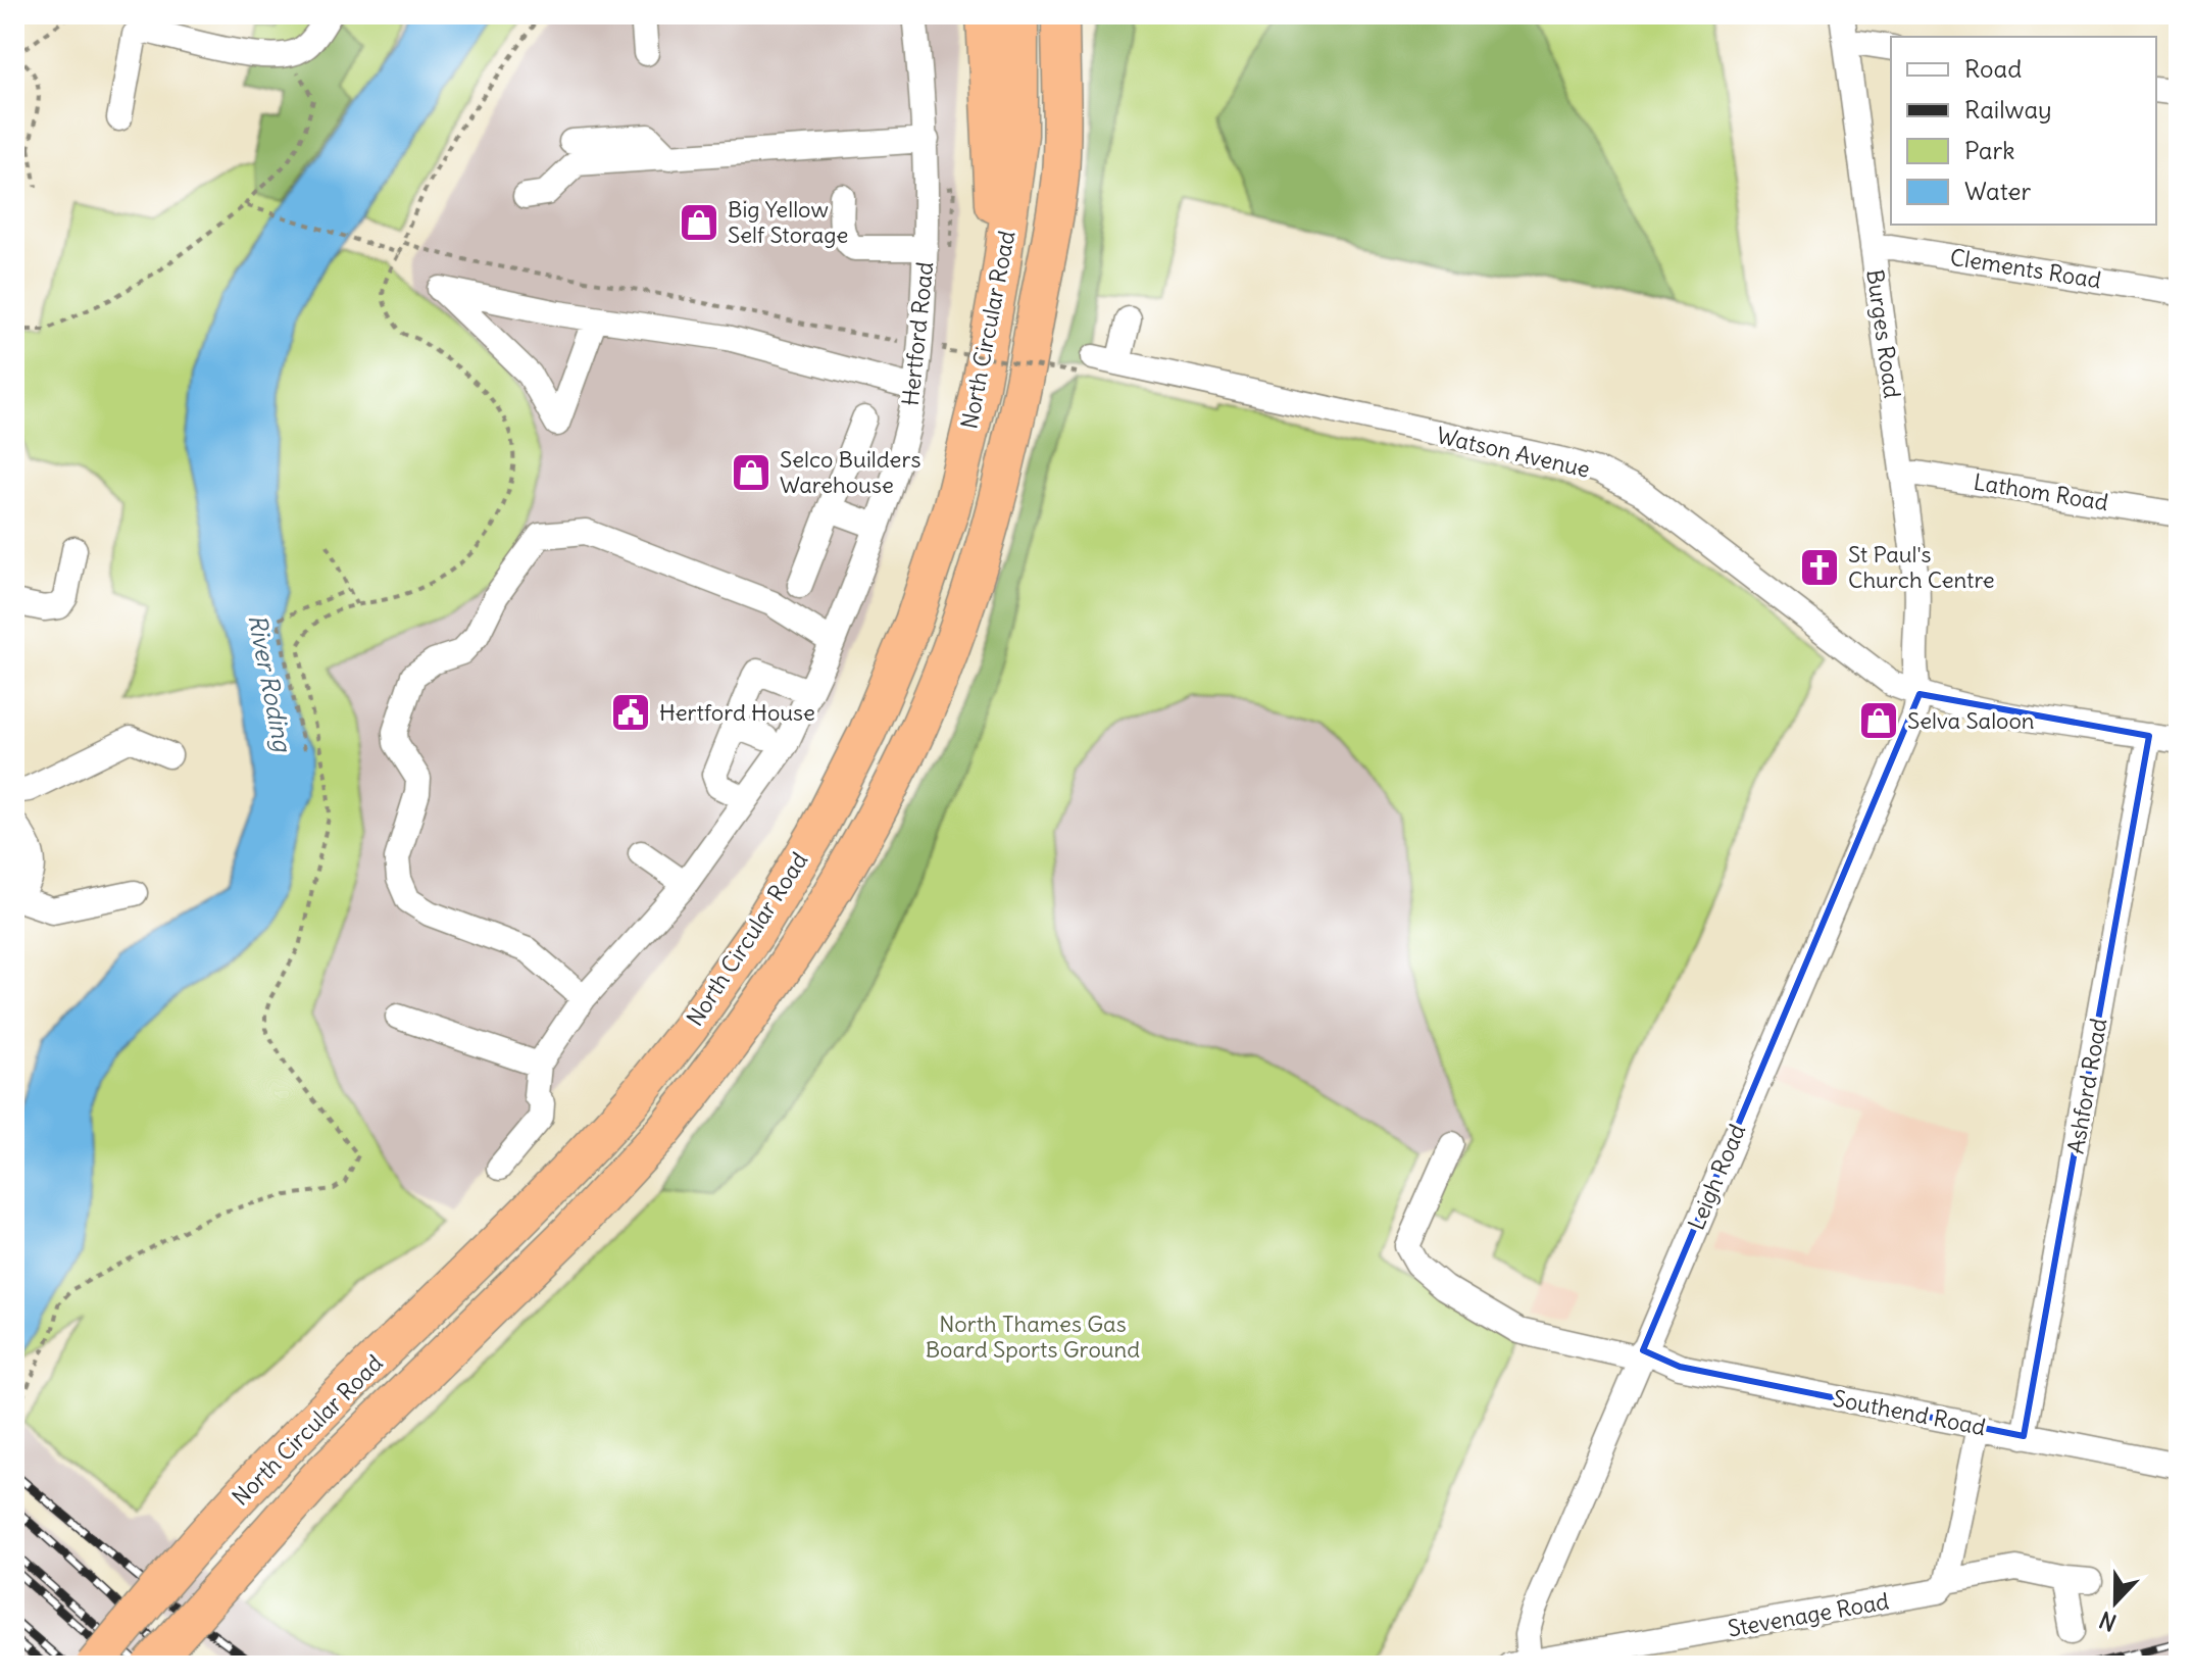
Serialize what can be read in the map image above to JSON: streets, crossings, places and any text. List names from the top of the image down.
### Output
{
  "streets": {
    "highway": ["North Circular Road"],
    "street": [
      "Clements Road",
      "Hertford Road",
      "Burges Road",
      "Watson Avenue",
      "Lathom Road",
      "Ashford Road",
      "Leigh Road",
      "Southend Road",
      "Stevenage Road"
    ]
  },
  "crossings": [
    ["Clements Road", "Burges Road"],
    ["Burges Road", "Watson Avenue"],
    ["Burges Road", "Lathom Road"],
    ["Burges Road", "Leigh Road"],
    ["Watson Avenue", "Leigh Road"],
    ["Ashford Road", "Southend Road"],
    ["Leigh Road", "Southend Road"],
    ["Leigh Road", "Stevenage Road"]
  ],
  "water": ["River Roding"],
  "parks": ["North Thames Gas Board Sports Ground"],
  "places": {
    "shop": ["Big Yellow Self Storage", "Selco Builders Warehouse", "Selva Saloon"],
    "church": ["St Paul's Church Centre"],
    "public building": ["Hertford House"]
  },
  "legend": [
    "Road",
    "Railway",
    "Park",
    "Water"
  ],
  "north": "bottom"
}
